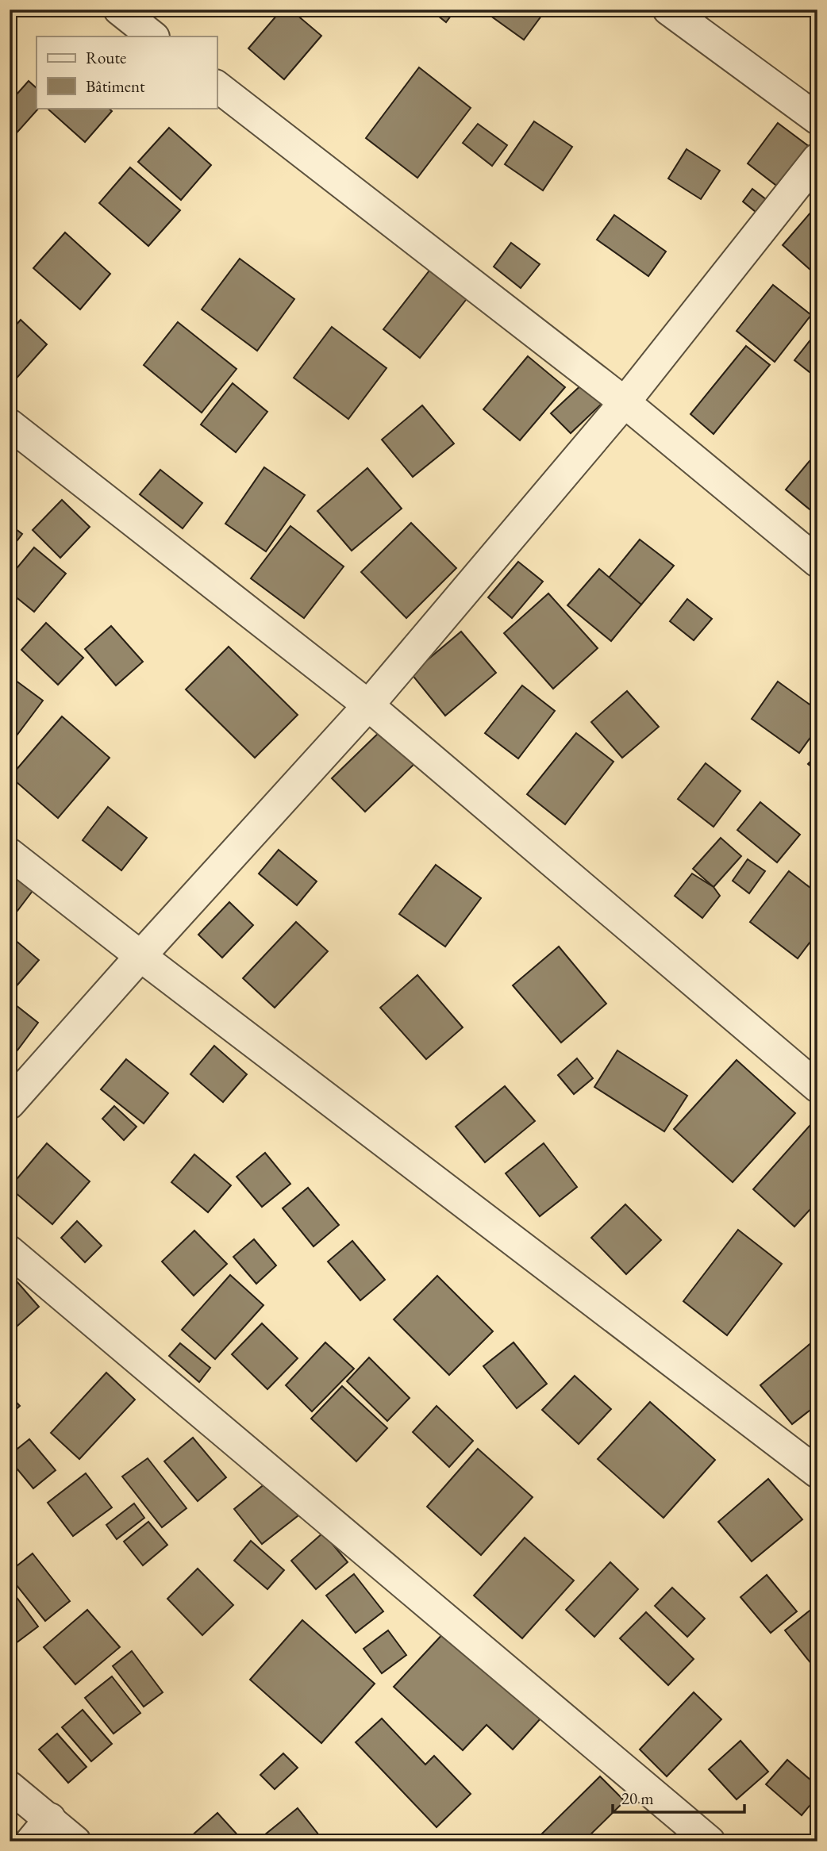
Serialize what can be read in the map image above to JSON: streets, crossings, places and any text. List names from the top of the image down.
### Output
{
  "legend": ["Route", "Bâtiment"],
  "scale_bar": "20 m"
}
